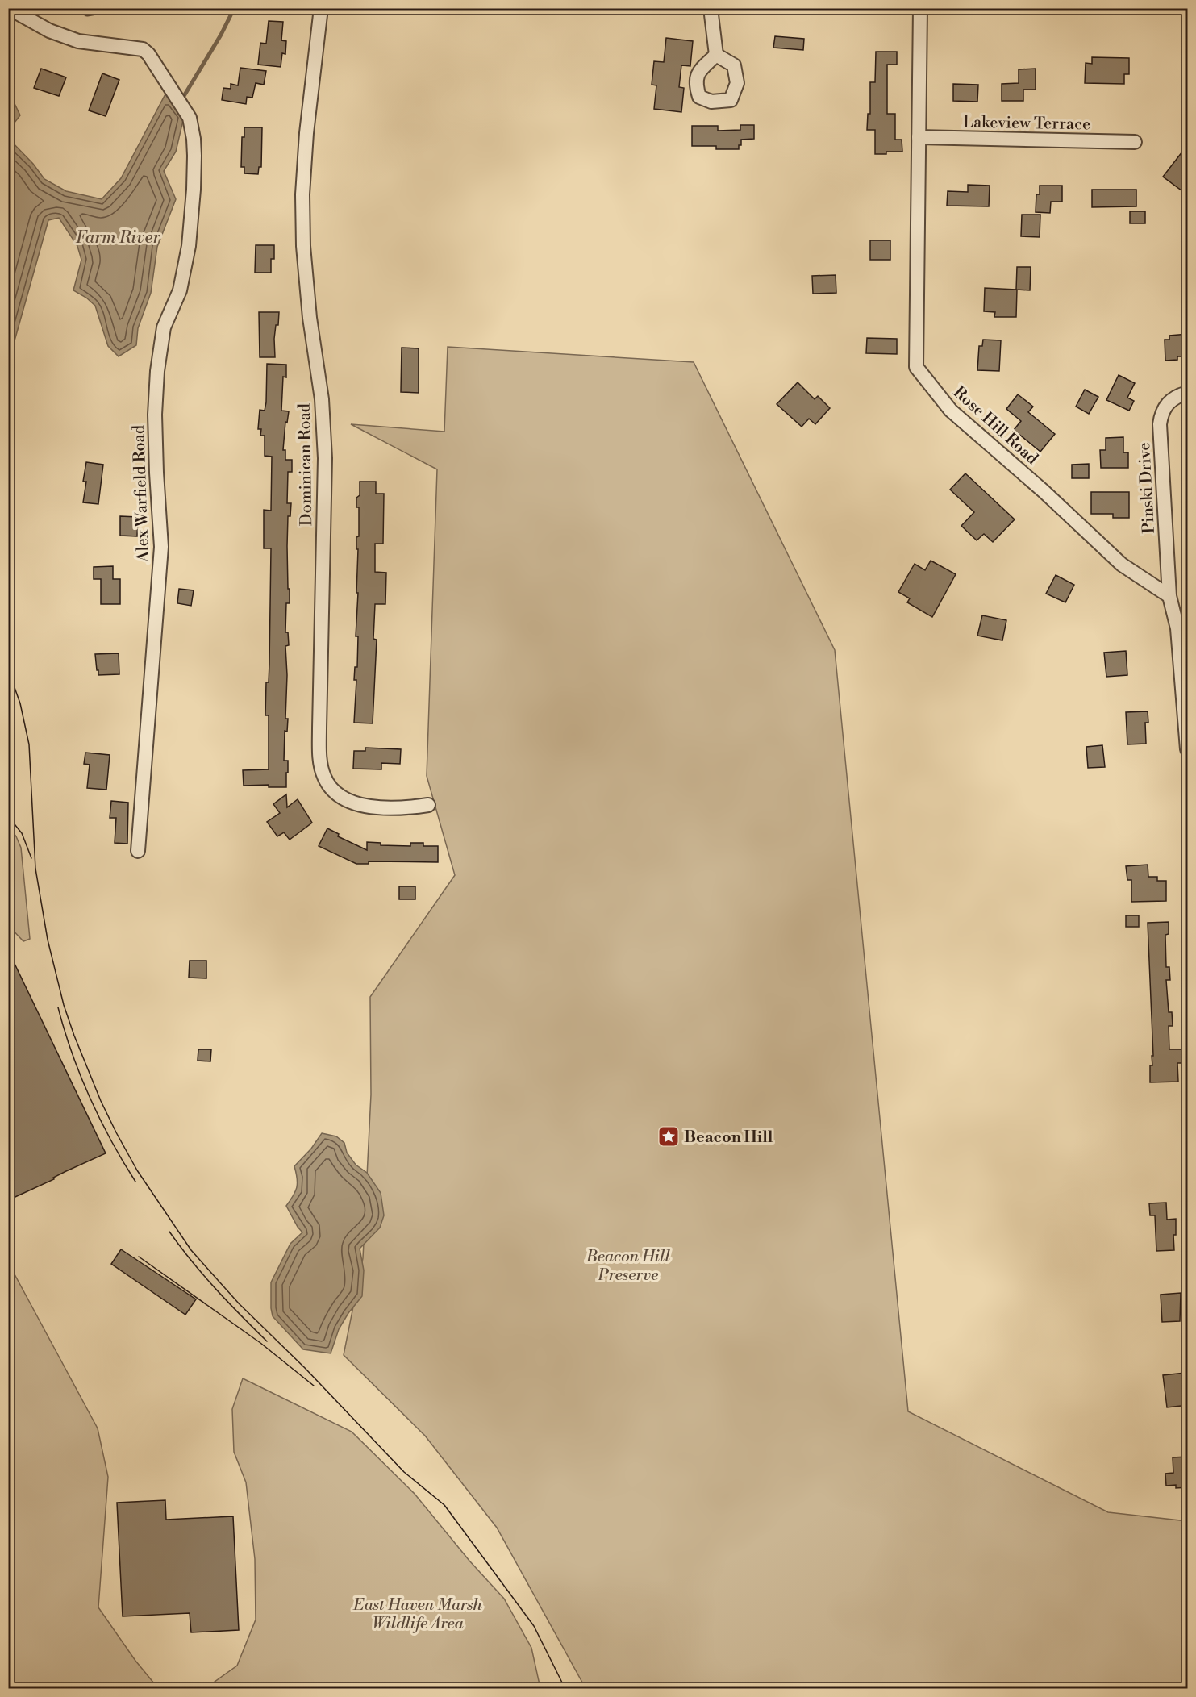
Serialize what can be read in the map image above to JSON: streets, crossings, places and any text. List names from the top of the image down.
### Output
{
  "streets": {
    "street": [
      "Lakeview Terrace",
      "Rose Hill Road",
      "Dominican Road",
      "Pinski Drive",
      "Alex Warfield Road"
    ]
  },
  "crossings": [
    ["Lakeview Terrace", "Rose Hill Road"],
    ["Rose Hill Road", "Pinski Drive"]
  ],
  "water": ["Farm River"],
  "parks": ["Beacon Hill Preserve", "East Haven Marsh Wildlife Area"],
  "places": {
    "place": ["Beacon Hill"]
  }
}
